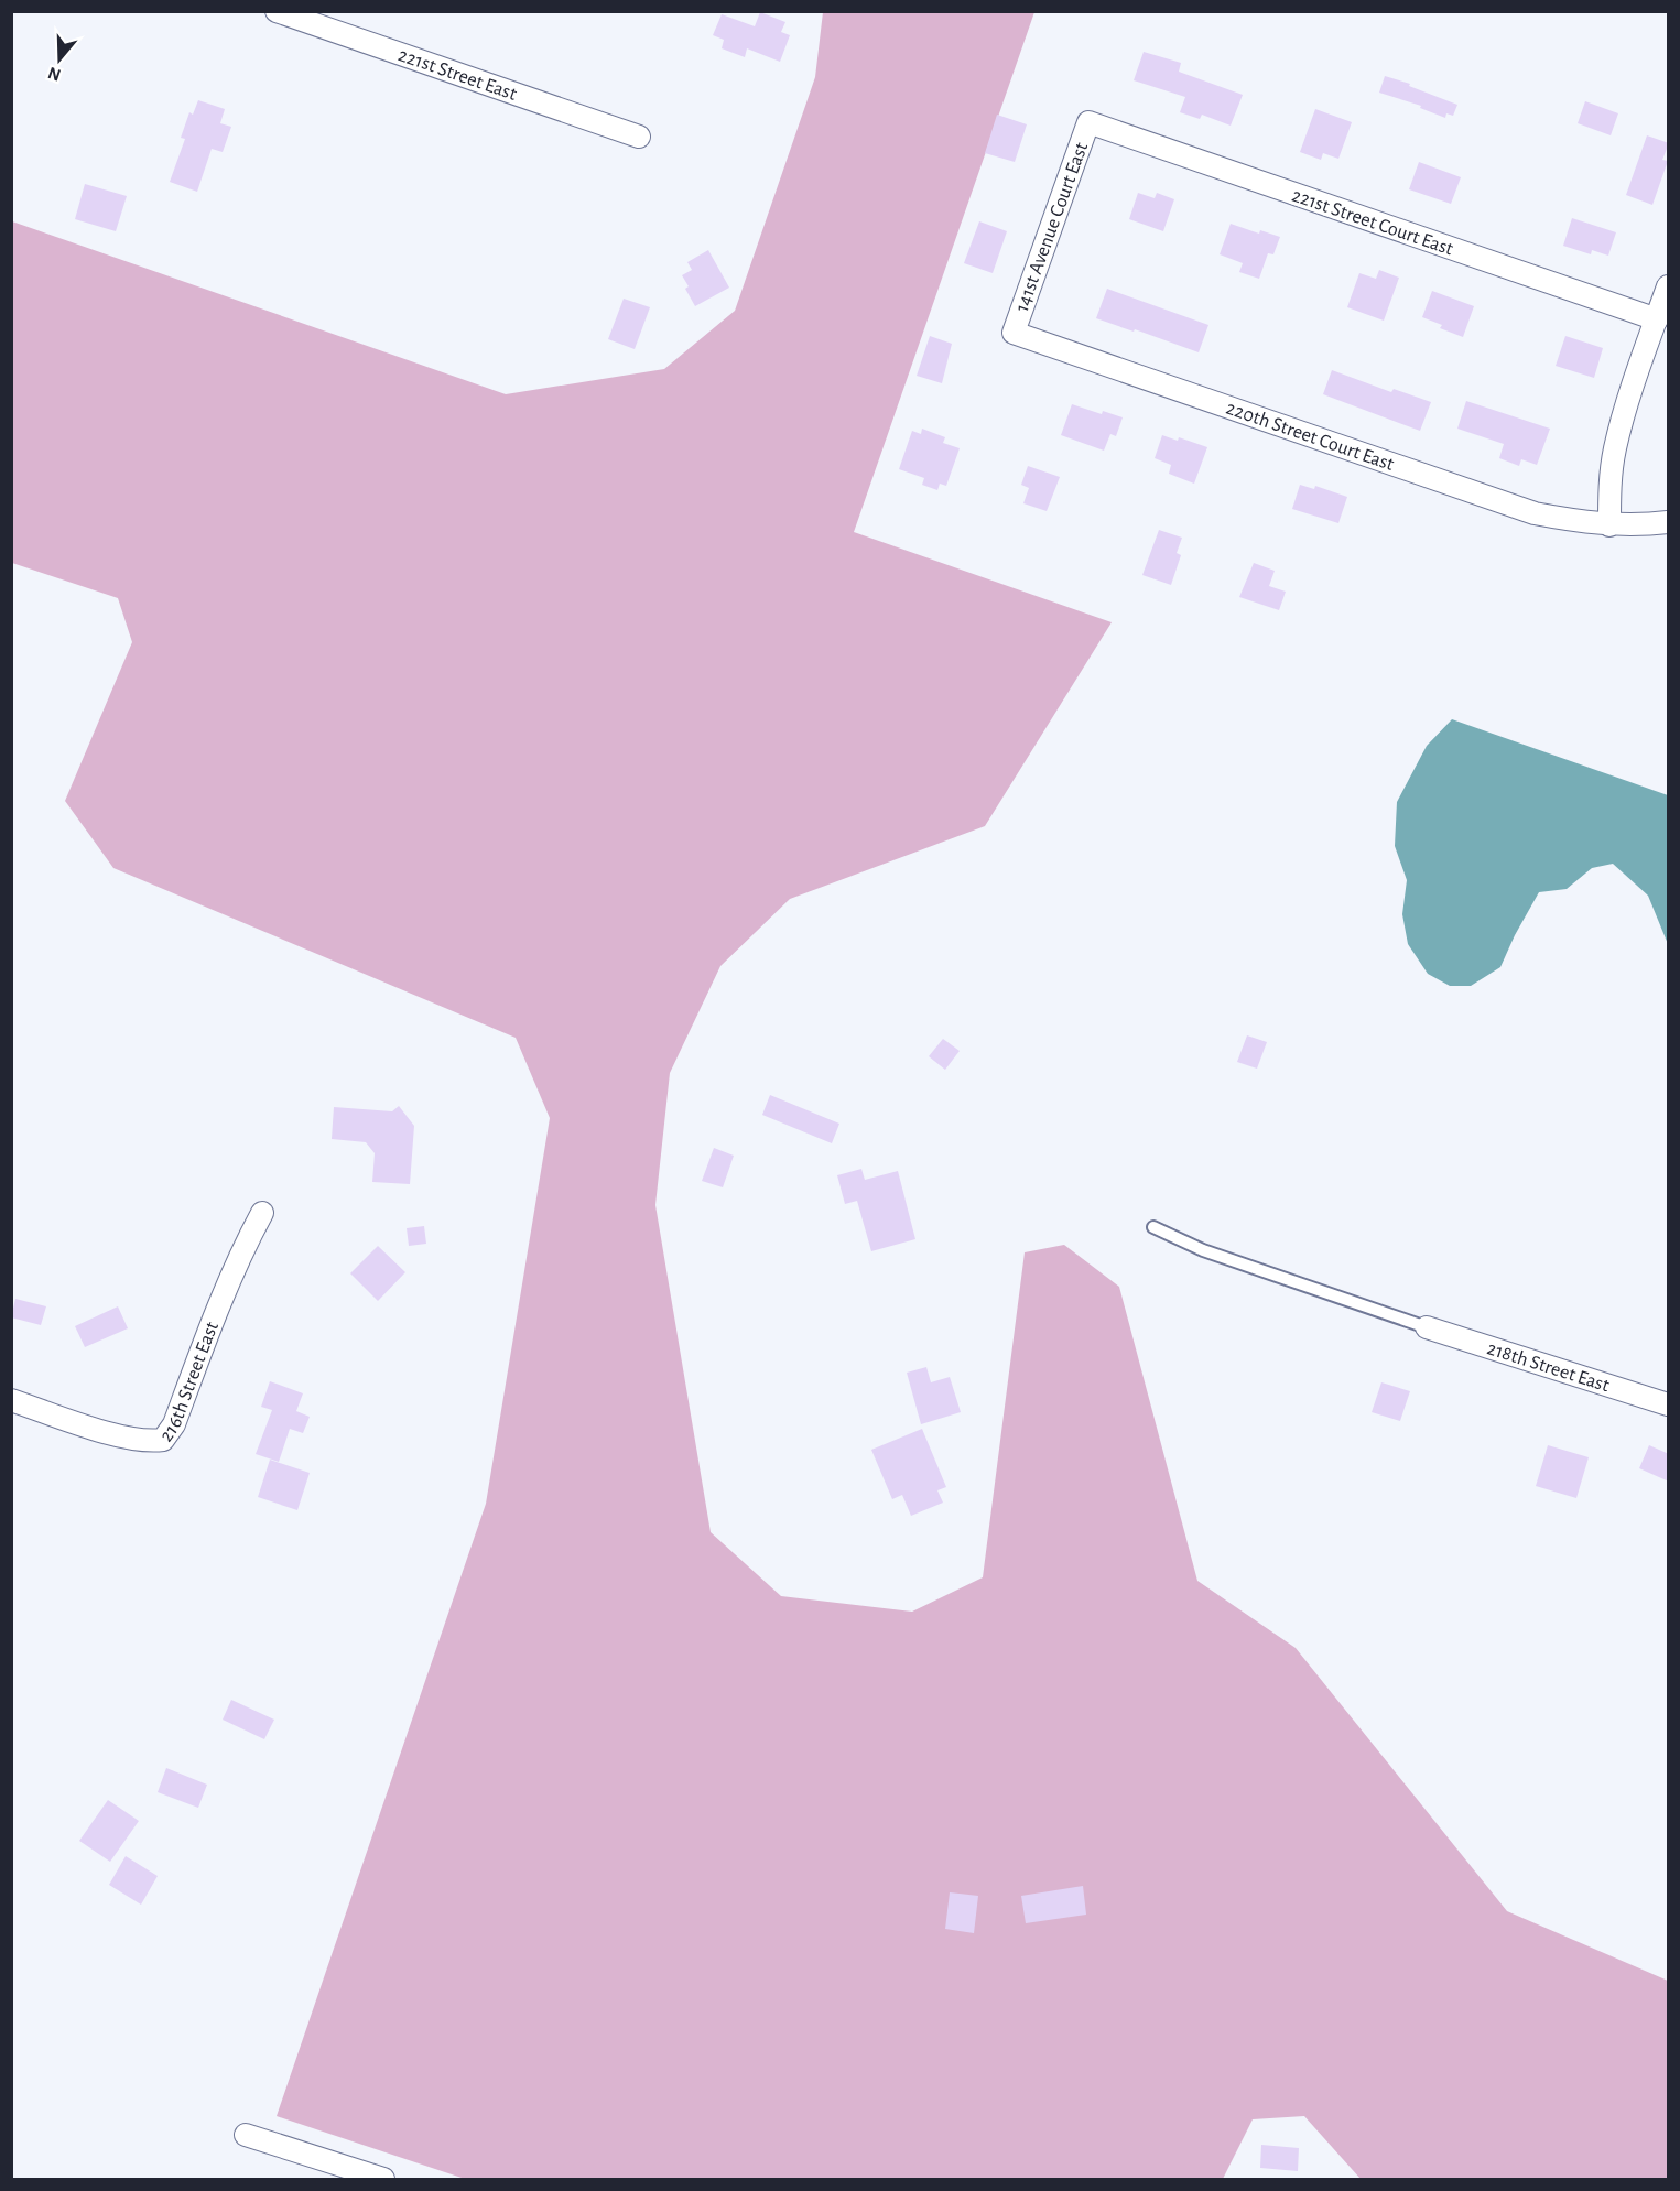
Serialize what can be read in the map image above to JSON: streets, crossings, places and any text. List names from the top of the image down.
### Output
{
  "streets": {
    "street": [
      "221st Street East",
      "221st Street Court East",
      "141st Avenue Court East",
      "220th Street Court East",
      "218th Street East",
      "216th Street East"
    ]
  },
  "crossings": [
    ["221st Street Court East", "141st Avenue Court East"],
    ["141st Avenue Court East", "220th Street Court East"]
  ],
  "north": "bottom"
}
